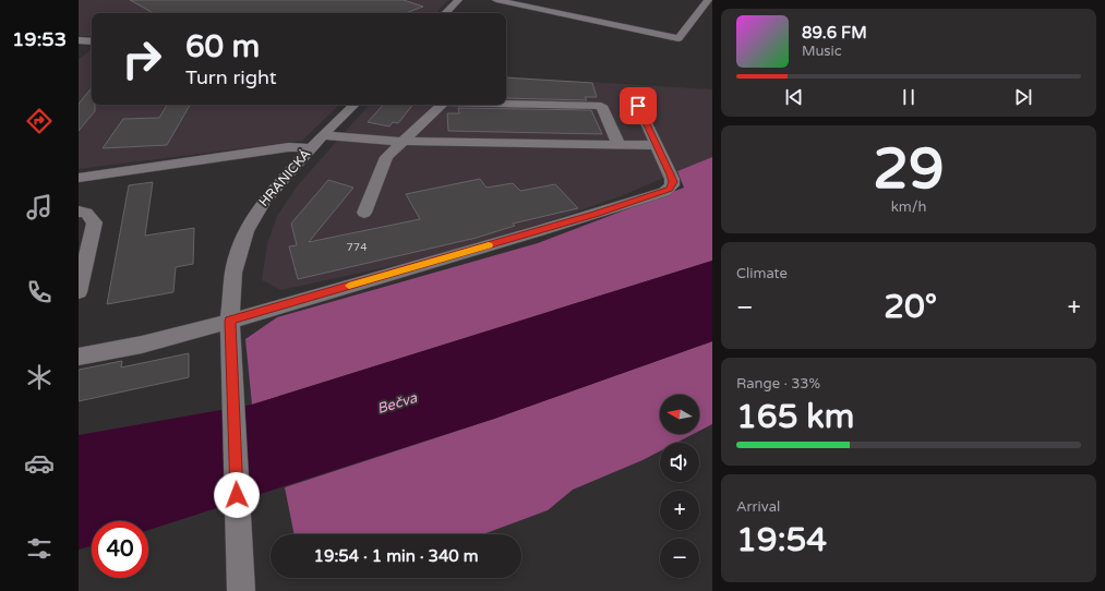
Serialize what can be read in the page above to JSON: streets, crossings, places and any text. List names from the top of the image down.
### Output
{
  "streets": {
    "street": ["HRANICKÁ"]
  },
  "water": ["Bečva"],
  "house_numbers": ["774"],
  "north": "left",
  "page": {
    "tabs": "19:53",
    "turn": ["60 m", "Turn right"],
    "song": ["89.6 FM", "Music"],
    "tile": [
      ["29", "km/h"],
      "Climate",
      ["Range · 33%", "165 km"],
      ["Arrival", "19:54"]
    ],
    "heat": ["−", "20°", "+"],
    "map_buttons": ["+", "−"],
    "limit": "40",
    "trip": "19:54 · 1 min · 340 m"
  }
}
